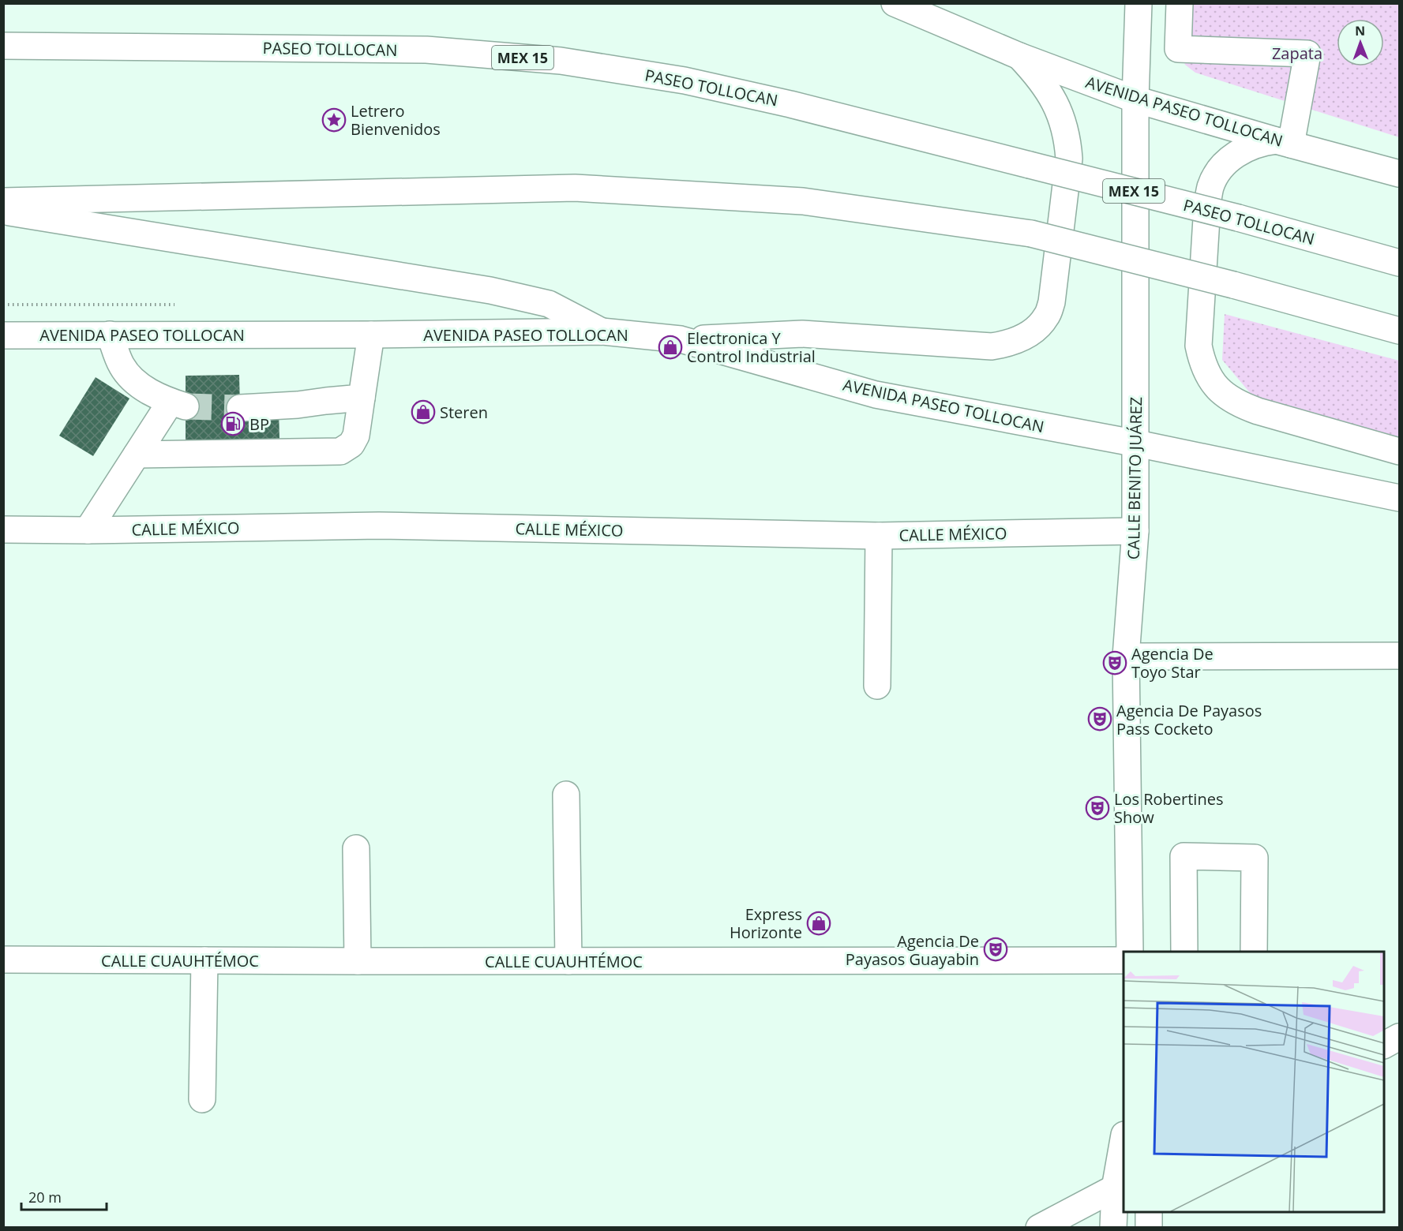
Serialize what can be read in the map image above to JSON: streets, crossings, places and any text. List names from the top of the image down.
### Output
{
  "streets": {
    "main road": [
      "PASEO TOLLOCAN",
      "MEX 15",
      "AVENIDA PASEO TOLLOCAN",
      "CALLE BENITO JUÁREZ",
      "CALLE MÉXICO",
      "CALLE CUAUHTÉMOC"
    ]
  },
  "crossings": [
    ["AVENIDA PASEO TOLLOCAN", "CALLE BENITO JUÁREZ"],
    ["CALLE BENITO JUÁREZ", "CALLE MÉXICO"]
  ],
  "parks": ["Zapata"],
  "places": {
    "place": ["Letrero Bienvenidos"],
    "shop": ["Electronica Y Control Industrial", "Steren", "Express Horizonte"],
    "fuel station": ["BP"],
    "theatre": [
      "Agencia De Toyo Star",
      "Agencia De Payasos Pass Cocketo",
      "Los Robertines Show",
      "Agencia De Payasos Guayabin"
    ]
  },
  "scale_bar": "20 m",
  "north": "top"
}
